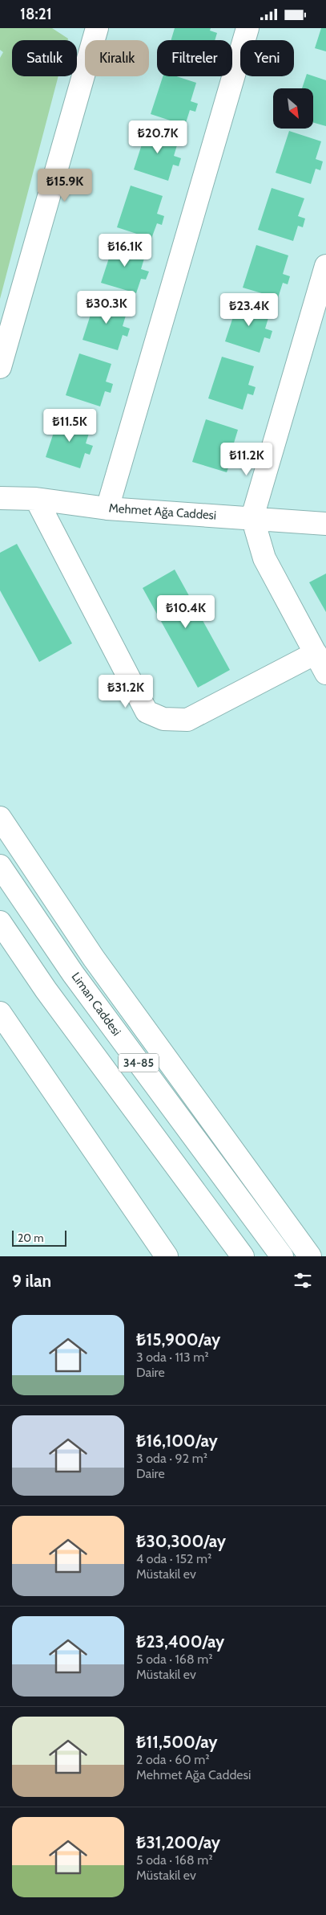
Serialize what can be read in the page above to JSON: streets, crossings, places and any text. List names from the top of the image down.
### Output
{
  "streets": {
    "main road": ["Mehmet Ağa Caddesi", "Liman Caddesi", "34-85"]
  },
  "scale_bar": "20 m",
  "north": "bottom right",
  "page": {
    "status": "18:21",
    "chip": [
      "Satılık",
      "Kiralık",
      "Filtreler",
      "Yeni"
    ],
    "price": [
      "₺20.7K",
      "₺15.9K",
      "₺16.1K",
      "₺30.3K",
      "₺23.4K",
      "₺11.5K",
      "₺11.2K",
      "₺10.4K",
      "₺31.2K"
    ],
    "scale": "20 m",
    "heading": "9 ilan",
    "list": [
      {
        "name": "₺15,900/ay",
        "note": "3 oda · 113 m² · Daire"
      },
      {
        "name": "₺16,100/ay",
        "note": "3 oda · 92 m² · Daire"
      },
      {
        "name": "₺30,300/ay",
        "note": "4 oda · 152 m² · Müstakil ev"
      },
      {
        "name": "₺23,400/ay",
        "note": "5 oda · 168 m² · Müstakil ev"
      },
      {
        "name": "₺11,500/ay",
        "note": "2 oda · 60 m² · Mehmet Ağa Caddesi"
      },
      {
        "name": "₺31,200/ay",
        "note": "5 oda · 168 m² · Müstakil ev"
      }
    ]
  }
}
